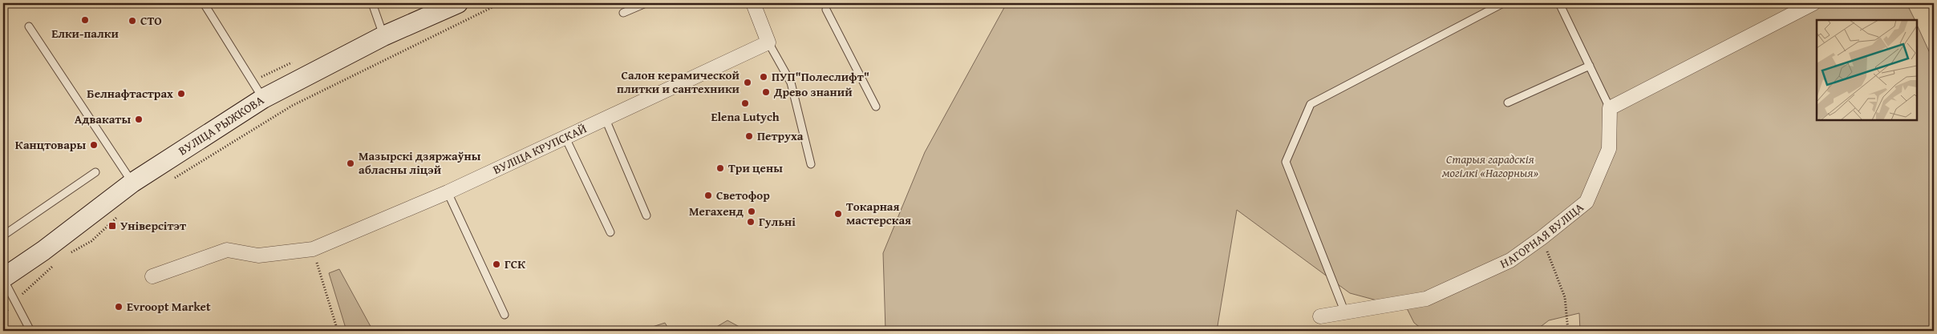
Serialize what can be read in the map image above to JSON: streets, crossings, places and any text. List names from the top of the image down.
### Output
{
  "streets": {
    "main road": ["ВУЛІЦА РЫЖКОВА"],
    "street": ["ВУЛІЦА КРУПСКАЙ", "НАГОРНАЯ ВУЛІЦА"]
  },
  "parks": ["Старыя гарадскія могілкі «Нагорныя»"],
  "places": {
    "other": [
      "Елки-палки",
      "СТО",
      "ПУП\"Полеслифт\"",
      "Салон керамической плитки и сантехники",
      "Древо знаний",
      "Белнафтастрах",
      "Elena Lutych",
      "Адвакаты",
      "Петруха",
      "Канцтовары",
      "Мазырскі дзяржаўны абласны ліцэй",
      "Три цены",
      "Светофор",
      "Мегахенд",
      "Токарная мастерская",
      "Гульнi",
      "ГСК",
      "Evroopt Market"
    ],
    "transit": ["Універсітэт"]
  }
}
